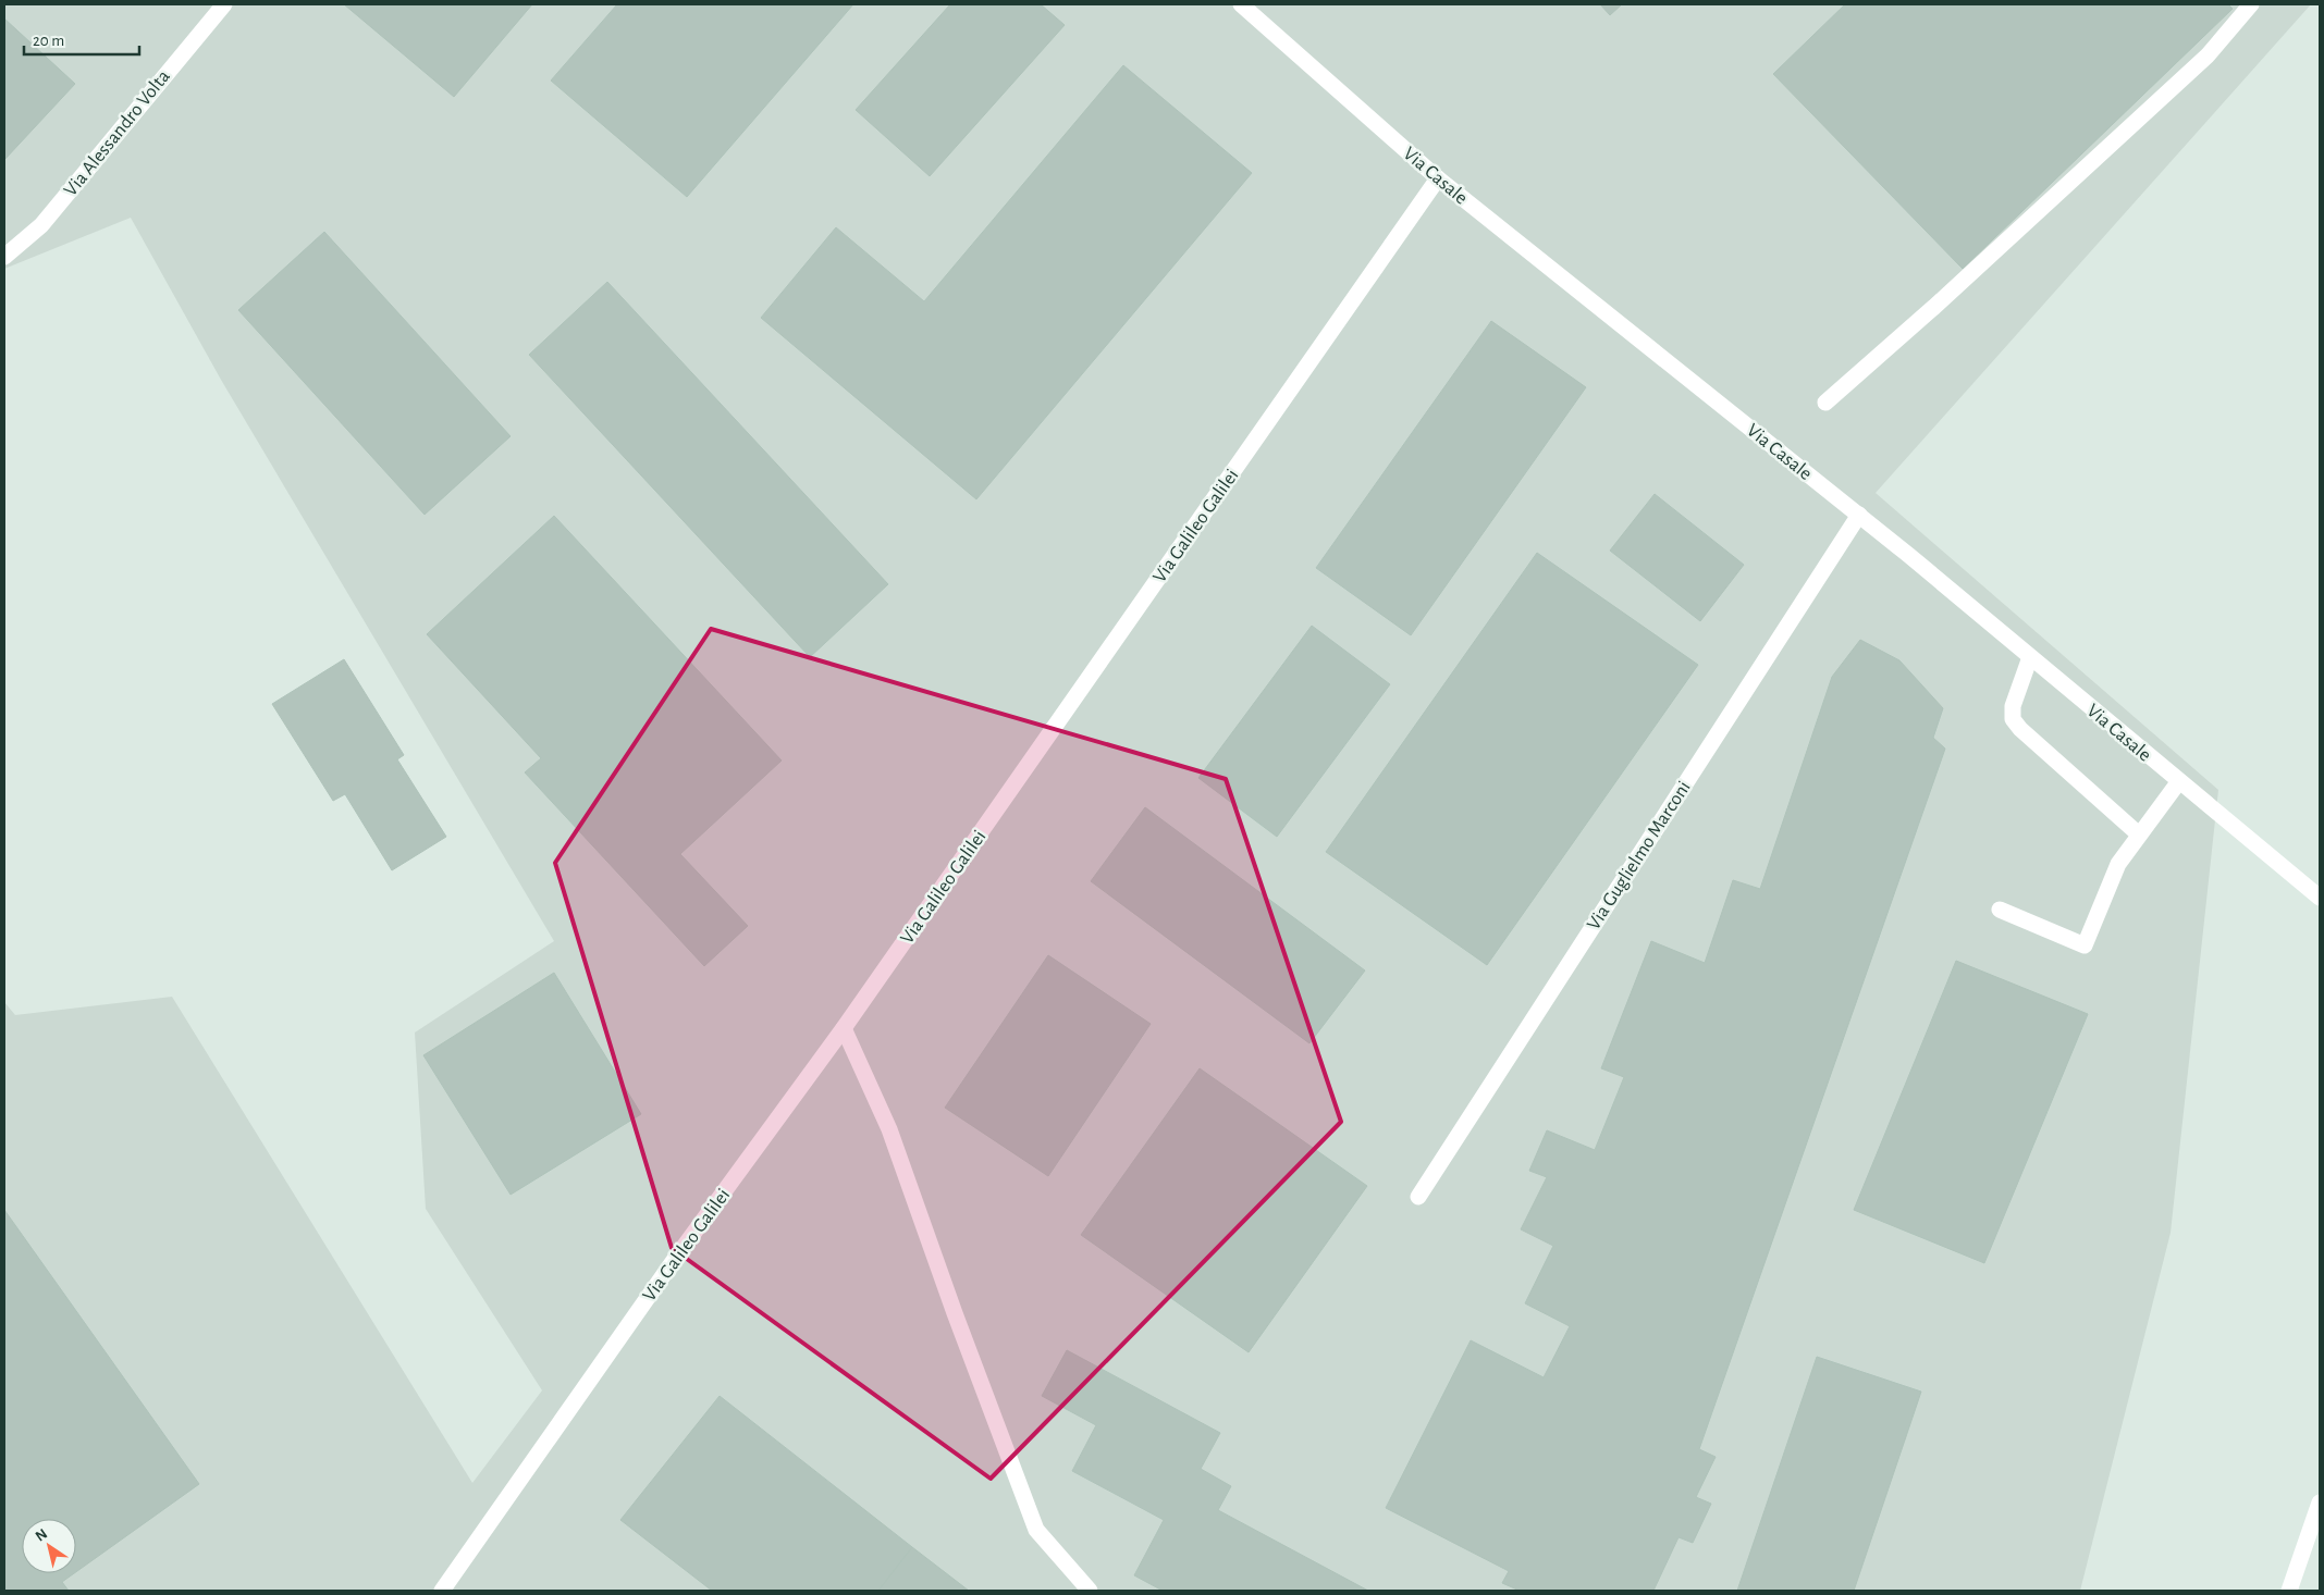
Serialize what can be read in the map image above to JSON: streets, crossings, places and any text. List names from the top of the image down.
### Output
{
  "streets": {
    "street": [
      "Via Alessandro Volta",
      "Via Casale",
      "Via Galileo Galilei",
      "Via Guglielmo Marconi"
    ]
  },
  "crossings": [
    ["Via Casale", "Via Galileo Galilei"],
    ["Via Casale", "Via Guglielmo Marconi"]
  ],
  "scale_bar": "20 m",
  "north": "top left"
}
